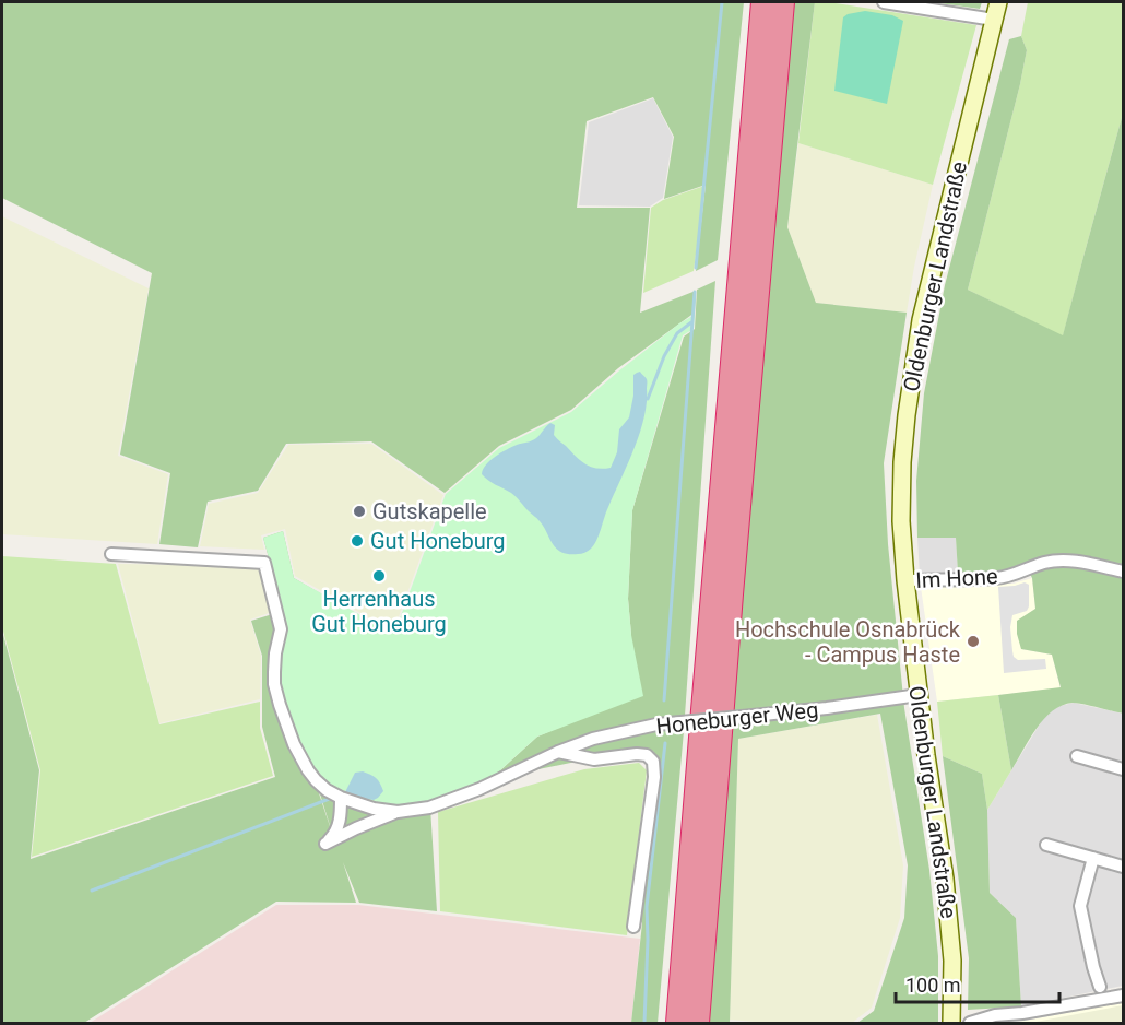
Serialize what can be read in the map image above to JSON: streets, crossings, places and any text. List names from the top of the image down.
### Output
{
  "streets": {
    "street": ["Oldenburger Landstraße", "Im Hone", "Honeburger Weg"]
  },
  "crossings": [
    ["Oldenburger Landstraße", "Im Hone"],
    ["Oldenburger Landstraße", "Honeburger Weg"]
  ],
  "places": [
    "Gutskapelle",
    "Gut Honeburg",
    "Herrenhaus Gut Honeburg",
    "Hochschule Osnabrück - Campus Haste"
  ],
  "scale_bar": "100 m"
}
